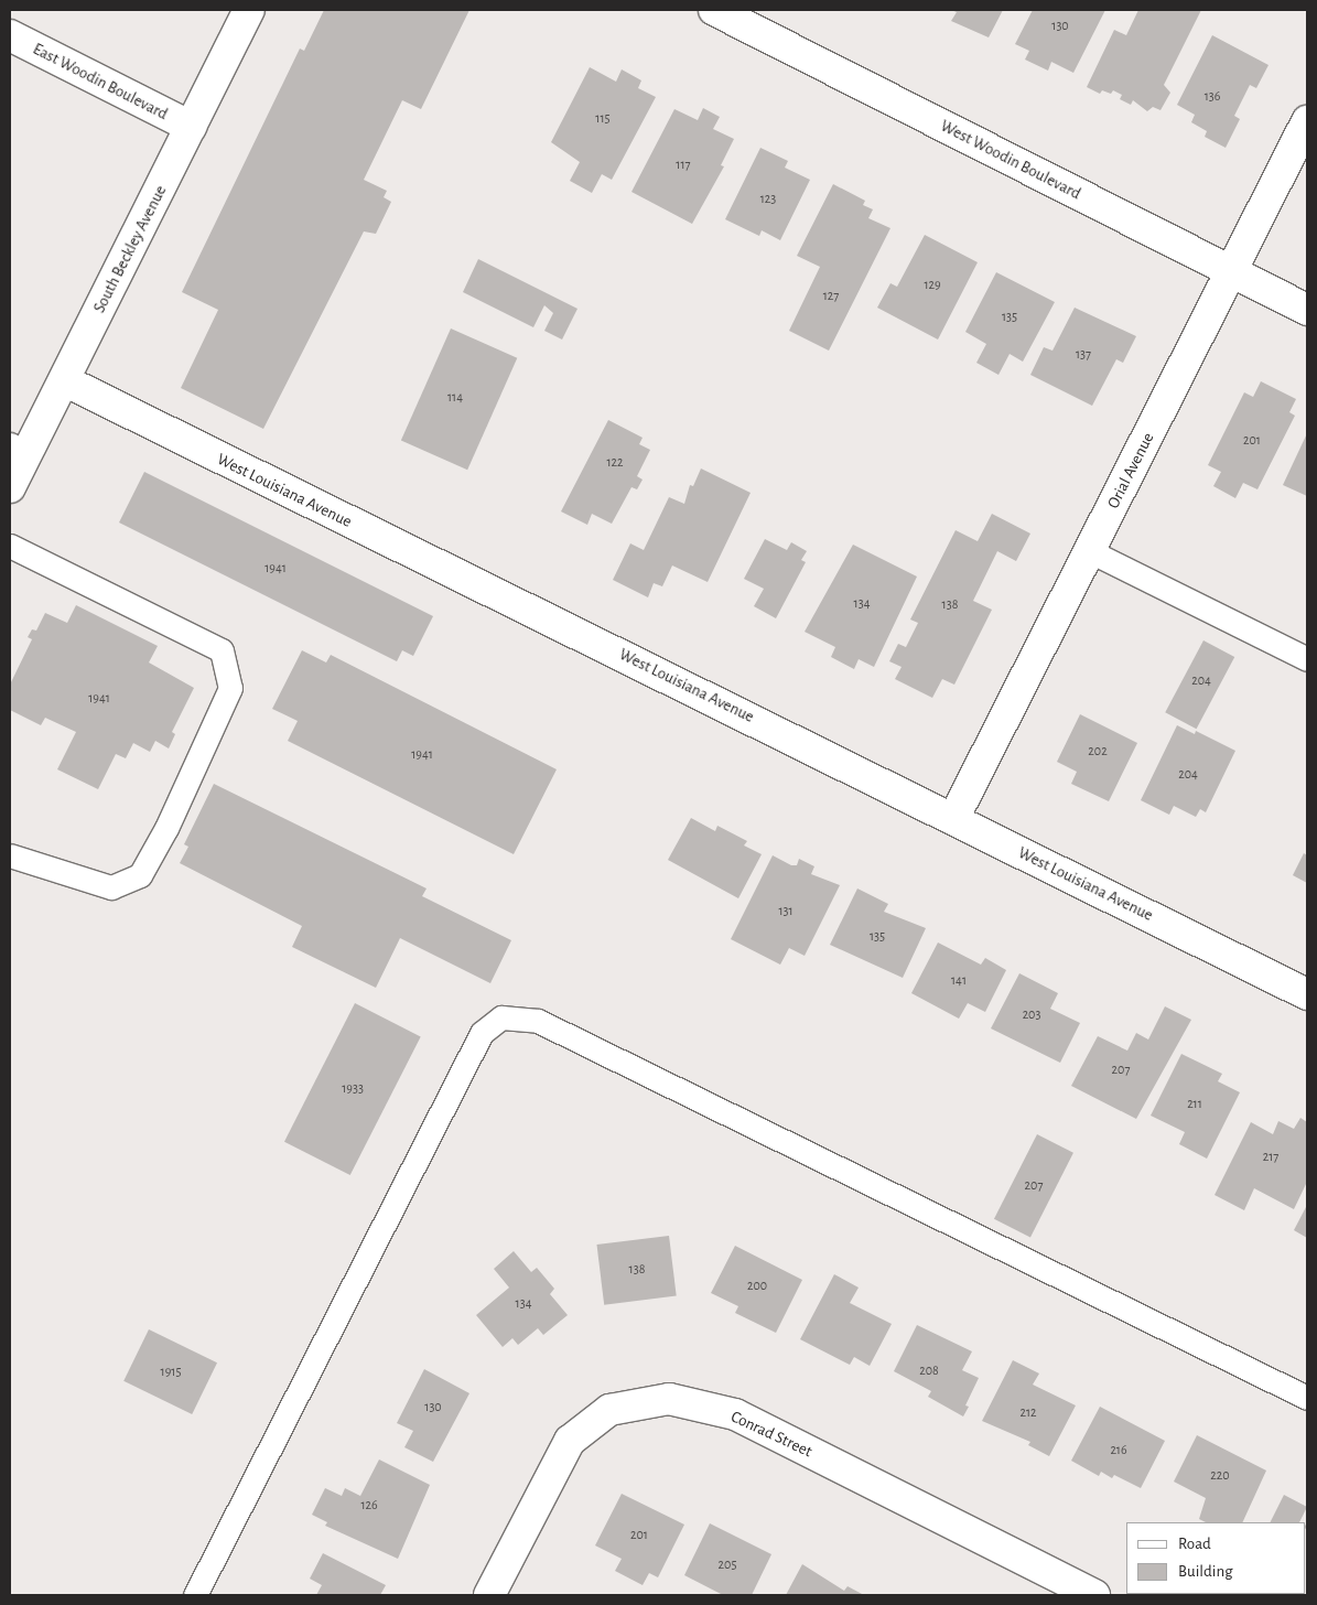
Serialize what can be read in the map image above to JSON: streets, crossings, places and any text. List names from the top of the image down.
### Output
{
  "streets": {
    "street": [
      "East Woodin Boulevard",
      "West Woodin Boulevard",
      "South Beckley Avenue",
      "Orial Avenue",
      "West Louisiana Avenue",
      "Conrad Street"
    ]
  },
  "crossings": [
    ["East Woodin Boulevard", "South Beckley Avenue"],
    ["West Woodin Boulevard", "Orial Avenue"],
    ["South Beckley Avenue", "West Louisiana Avenue"],
    ["Orial Avenue", "West Louisiana Avenue"]
  ],
  "house_numbers": [
    "130",
    "136",
    "115",
    "117",
    "123",
    "129",
    "127",
    "135",
    "137",
    "114",
    "201",
    "122",
    "1941",
    "134",
    "138",
    "204",
    "1941",
    "202",
    "1941",
    "204",
    "131",
    "135",
    "141",
    "203",
    "207",
    "1933",
    "211",
    "217",
    "207",
    "138",
    "200",
    "134",
    "208",
    "1915",
    "130",
    "212",
    "216",
    "220",
    "126",
    "201",
    "205"
  ],
  "legend": ["Road", "Building"]
}
